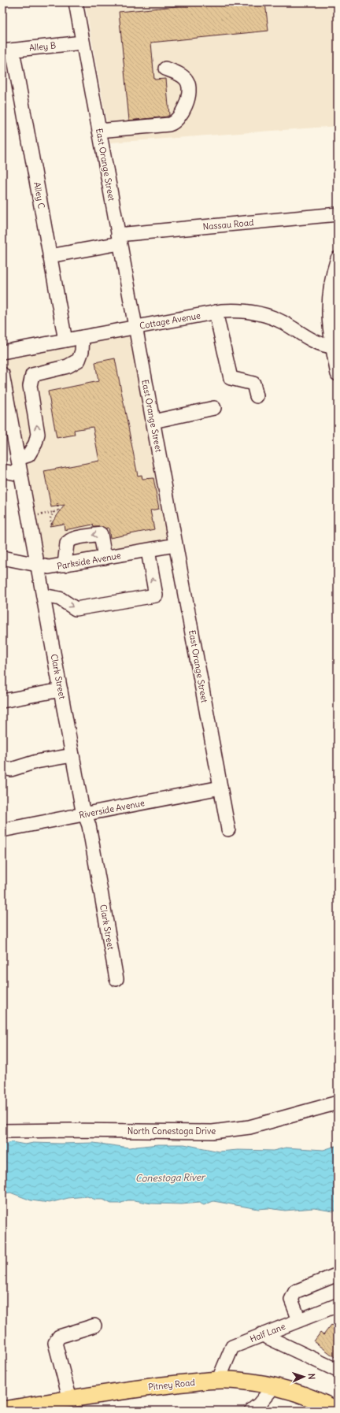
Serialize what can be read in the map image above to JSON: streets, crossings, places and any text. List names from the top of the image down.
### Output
{
  "streets": {
    "main road": ["Pitney Road"],
    "street": [
      "Alley B",
      "East Orange Street",
      "Alley C",
      "Nassau Road",
      "Cottage Avenue",
      "Parkside Avenue",
      "Clark Street",
      "Riverside Avenue",
      "North Conestoga Drive",
      "Half Lane"
    ]
  },
  "crossings": [
    ["Alley B", "East Orange Street"],
    ["Alley B", "Alley C"],
    ["East Orange Street", "Nassau Road"],
    ["East Orange Street", "Cottage Avenue"],
    ["East Orange Street", "Parkside Avenue"],
    ["East Orange Street", "Riverside Avenue"],
    ["Alley C", "Nassau Road"],
    ["Alley C", "Cottage Avenue"],
    ["Parkside Avenue", "Clark Street"],
    ["Clark Street", "Riverside Avenue"],
    ["Half Lane", "Pitney Road"]
  ],
  "water": ["Conestoga River"],
  "north": "right"
}
